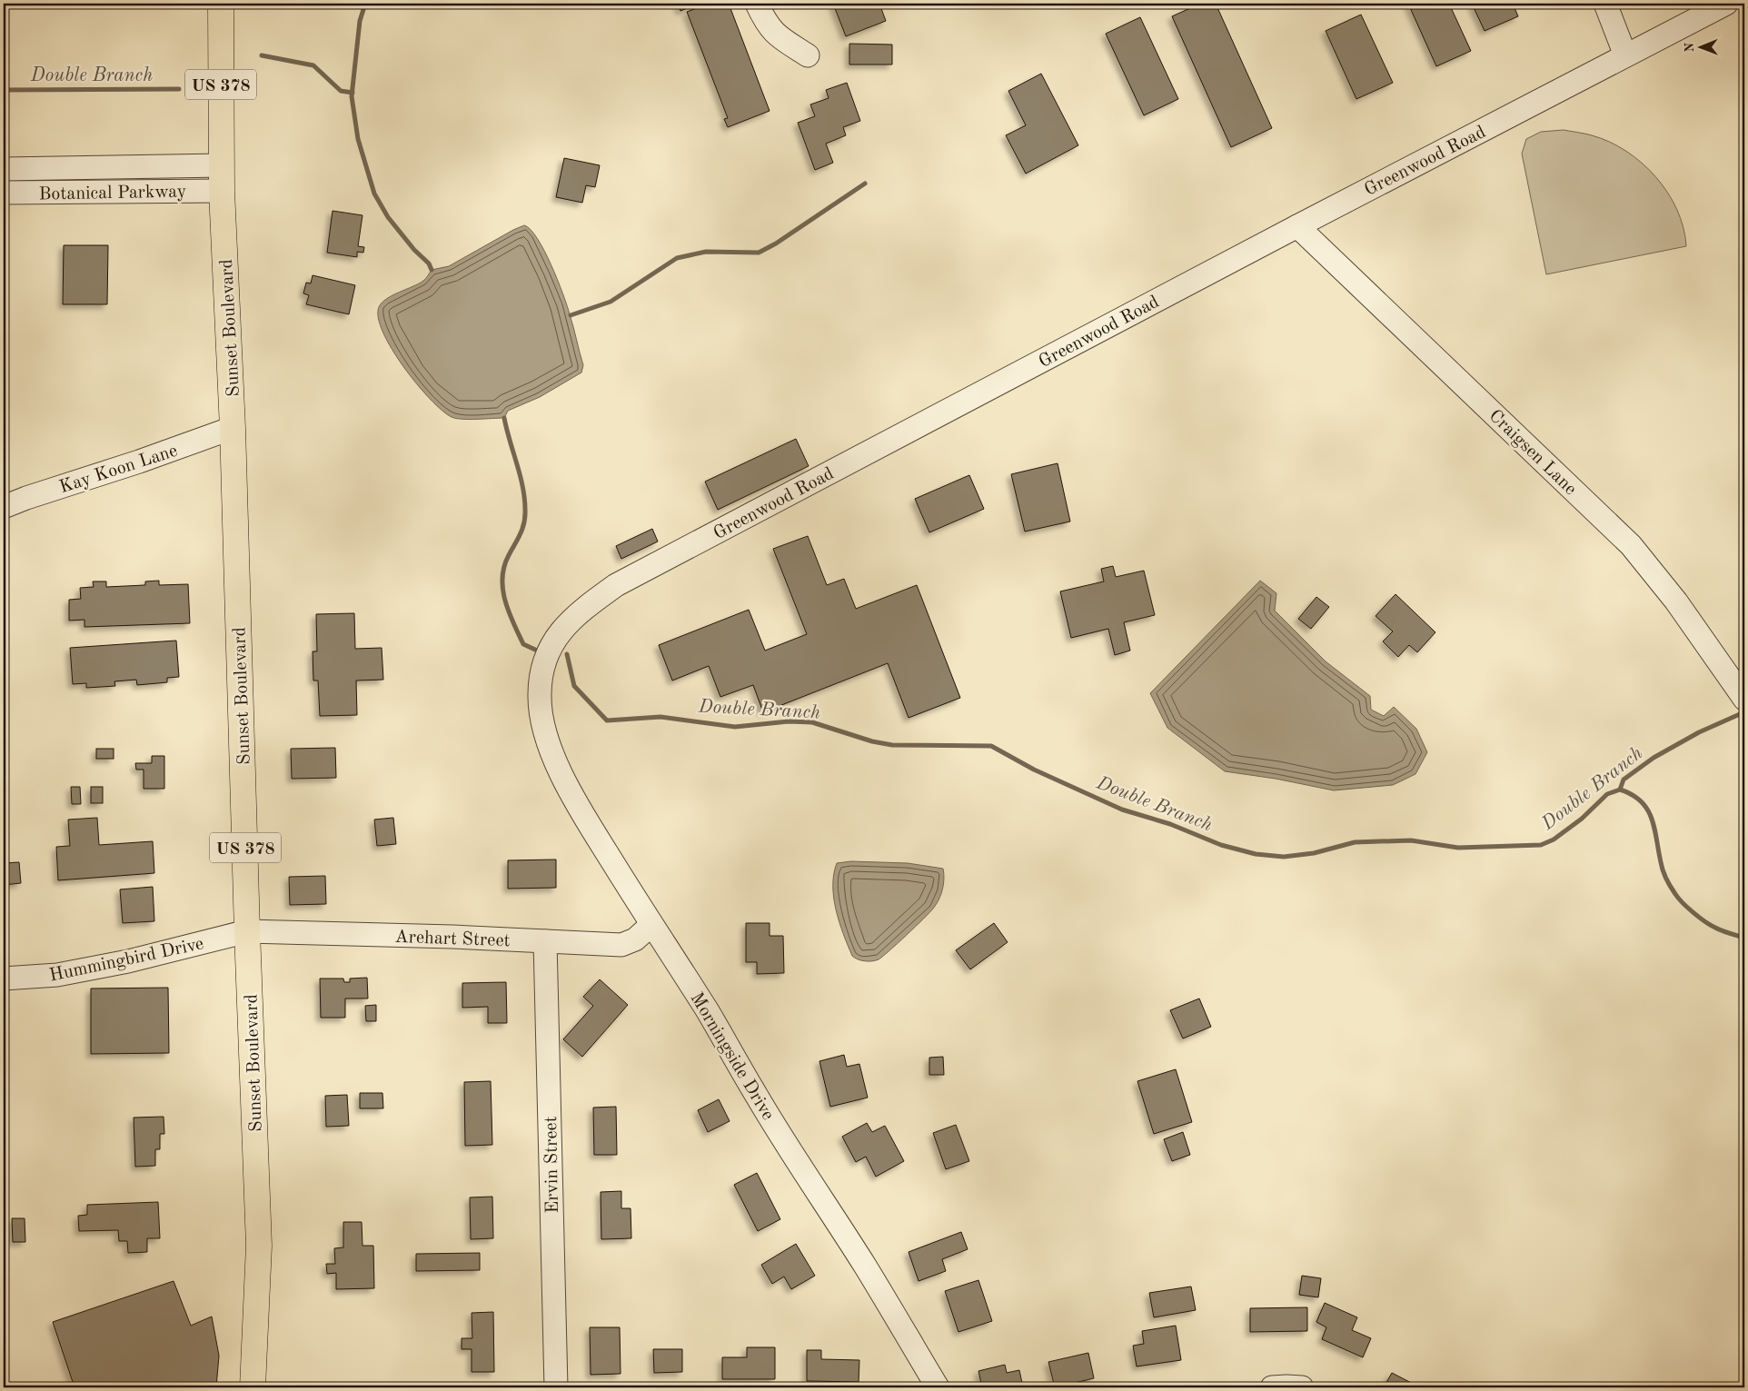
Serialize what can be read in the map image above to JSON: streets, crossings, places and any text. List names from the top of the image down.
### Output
{
  "streets": {
    "main road": ["US 378", "Sunset Boulevard"],
    "street": [
      "Greenwood Road",
      "Botanical Parkway",
      "Craigsen Lane",
      "Kay Koon Lane",
      "Arehart Street",
      "Hummingbird Drive",
      "Morningside Drive",
      "Ervin Street"
    ]
  },
  "crossings": [
    ["Greenwood Road", "Craigsen Lane"],
    ["Greenwood Road", "Morningside Drive"],
    ["Botanical Parkway", "Sunset Boulevard"],
    ["Sunset Boulevard", "Kay Koon Lane"],
    ["Sunset Boulevard", "Arehart Street"],
    ["Sunset Boulevard", "Hummingbird Drive"],
    ["Arehart Street", "Hummingbird Drive"],
    ["Arehart Street", "Morningside Drive"],
    ["Arehart Street", "Ervin Street"]
  ],
  "water": ["Double Branch"],
  "north": "left"
}
